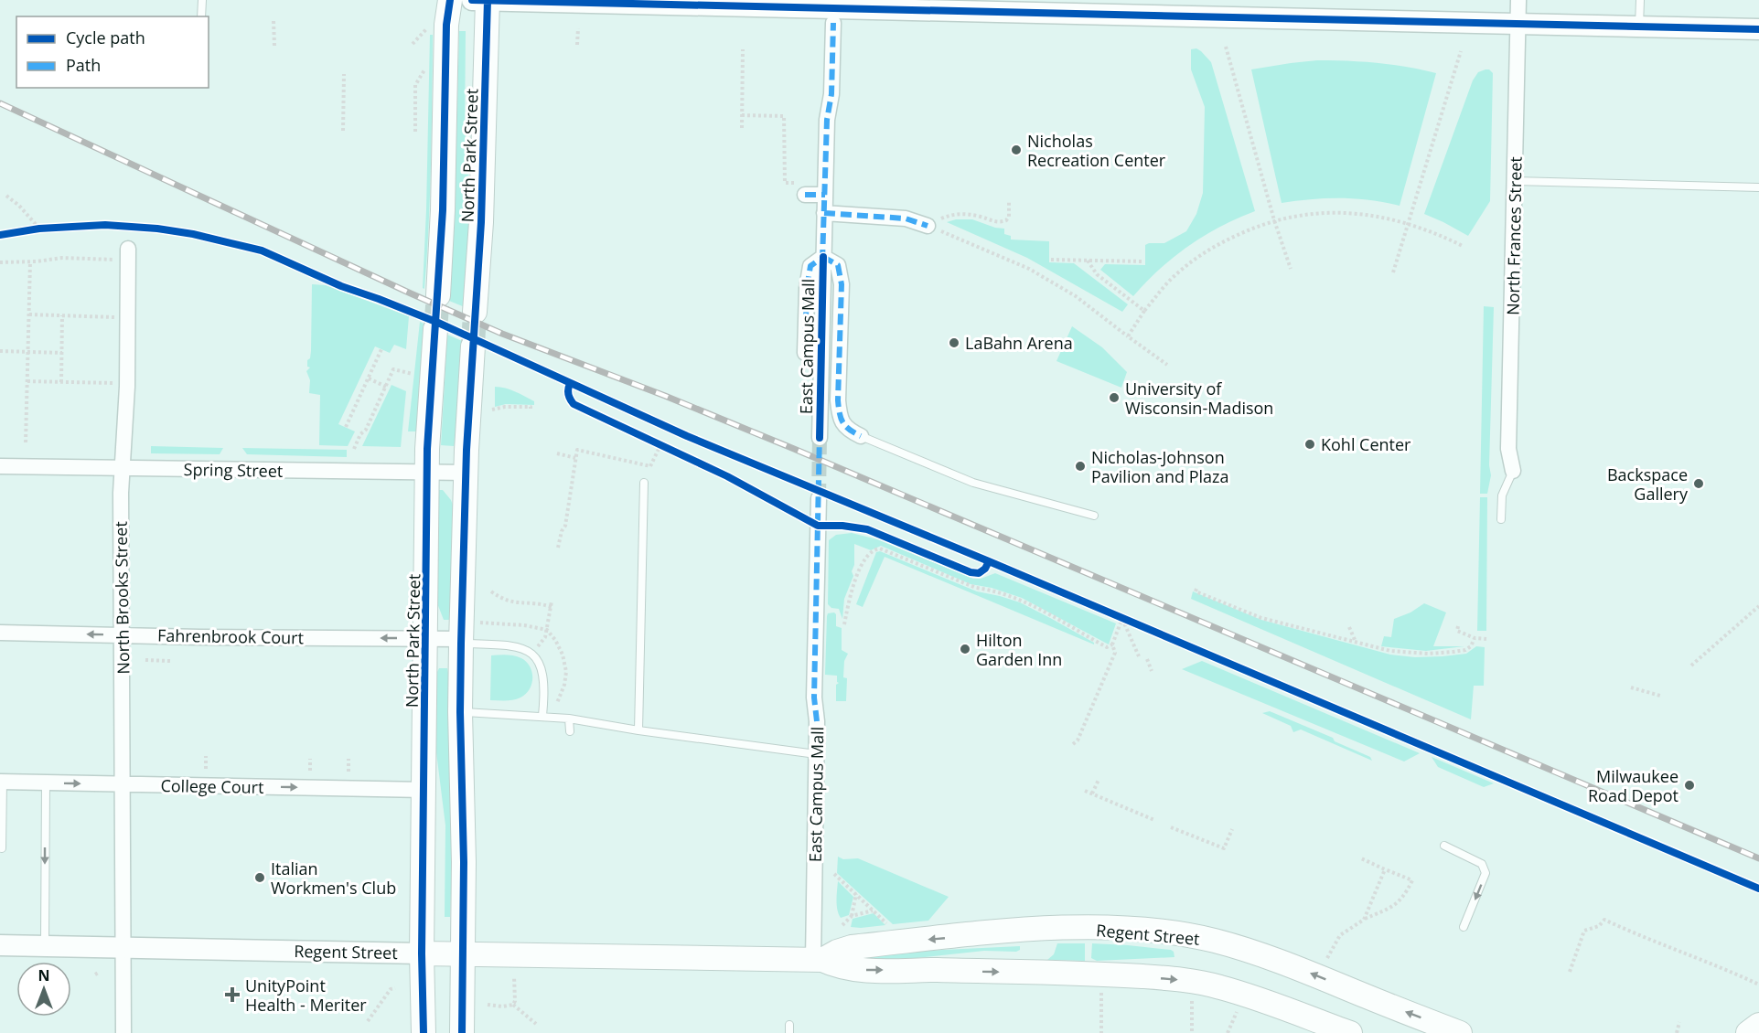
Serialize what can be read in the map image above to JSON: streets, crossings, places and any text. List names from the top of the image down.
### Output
{
  "streets": {
    "main road": ["North Park Street", "Regent Street"],
    "street": [
      "North Frances Street",
      "East Campus Mall",
      "Spring Street",
      "North Brooks Street",
      "Fahrenbrook Court",
      "College Court"
    ]
  },
  "crossings": [
    ["North Park Street", "Spring Street"],
    ["North Park Street", "Fahrenbrook Court"],
    ["North Park Street", "College Court"],
    ["North Park Street", "Regent Street"],
    ["East Campus Mall", "Regent Street"],
    ["Spring Street", "North Brooks Street"],
    ["North Brooks Street", "Fahrenbrook Court"],
    ["North Brooks Street", "College Court"],
    ["North Brooks Street", "Regent Street"]
  ],
  "one_way": ["Fahrenbrook Court", "College Court"],
  "places": {
    "other": [
      "Nicholas Recreation Center",
      "LaBahn Arena",
      "University of Wisconsin-Madison",
      "Kohl Center",
      "Nicholas-Johnson Pavilion and Plaza",
      "Backspace Gallery",
      "Hilton Garden Inn",
      "Milwaukee Road Depot",
      "Italian Workmen's Club"
    ],
    "health": ["UnityPoint Health - Meriter"]
  },
  "legend": ["Cycle path", "Path"],
  "north": "top"
}
